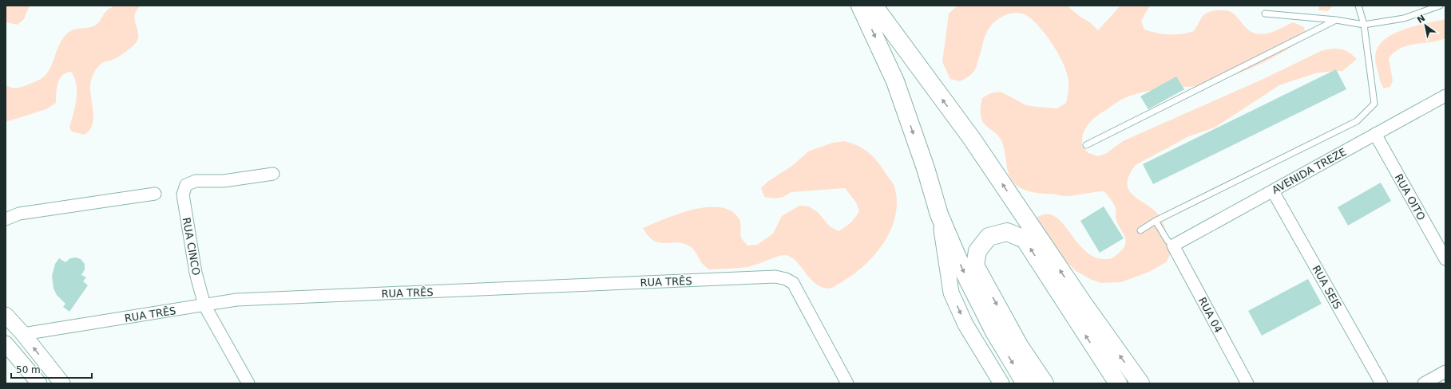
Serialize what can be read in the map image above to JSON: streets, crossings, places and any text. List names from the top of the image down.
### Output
{
  "streets": {
    "street": [
      "AVENIDA TREZE",
      "RUA OITO",
      "RUA CINCO",
      "RUA TRÊS",
      "RUA SEIS",
      "RUA 04"
    ]
  },
  "crossings": [
    ["AVENIDA TREZE", "RUA OITO"],
    ["AVENIDA TREZE", "RUA SEIS"],
    ["AVENIDA TREZE", "RUA 04"],
    ["RUA CINCO", "RUA TRÊS"]
  ],
  "scale_bar": "50 m",
  "north": "top left"
}
